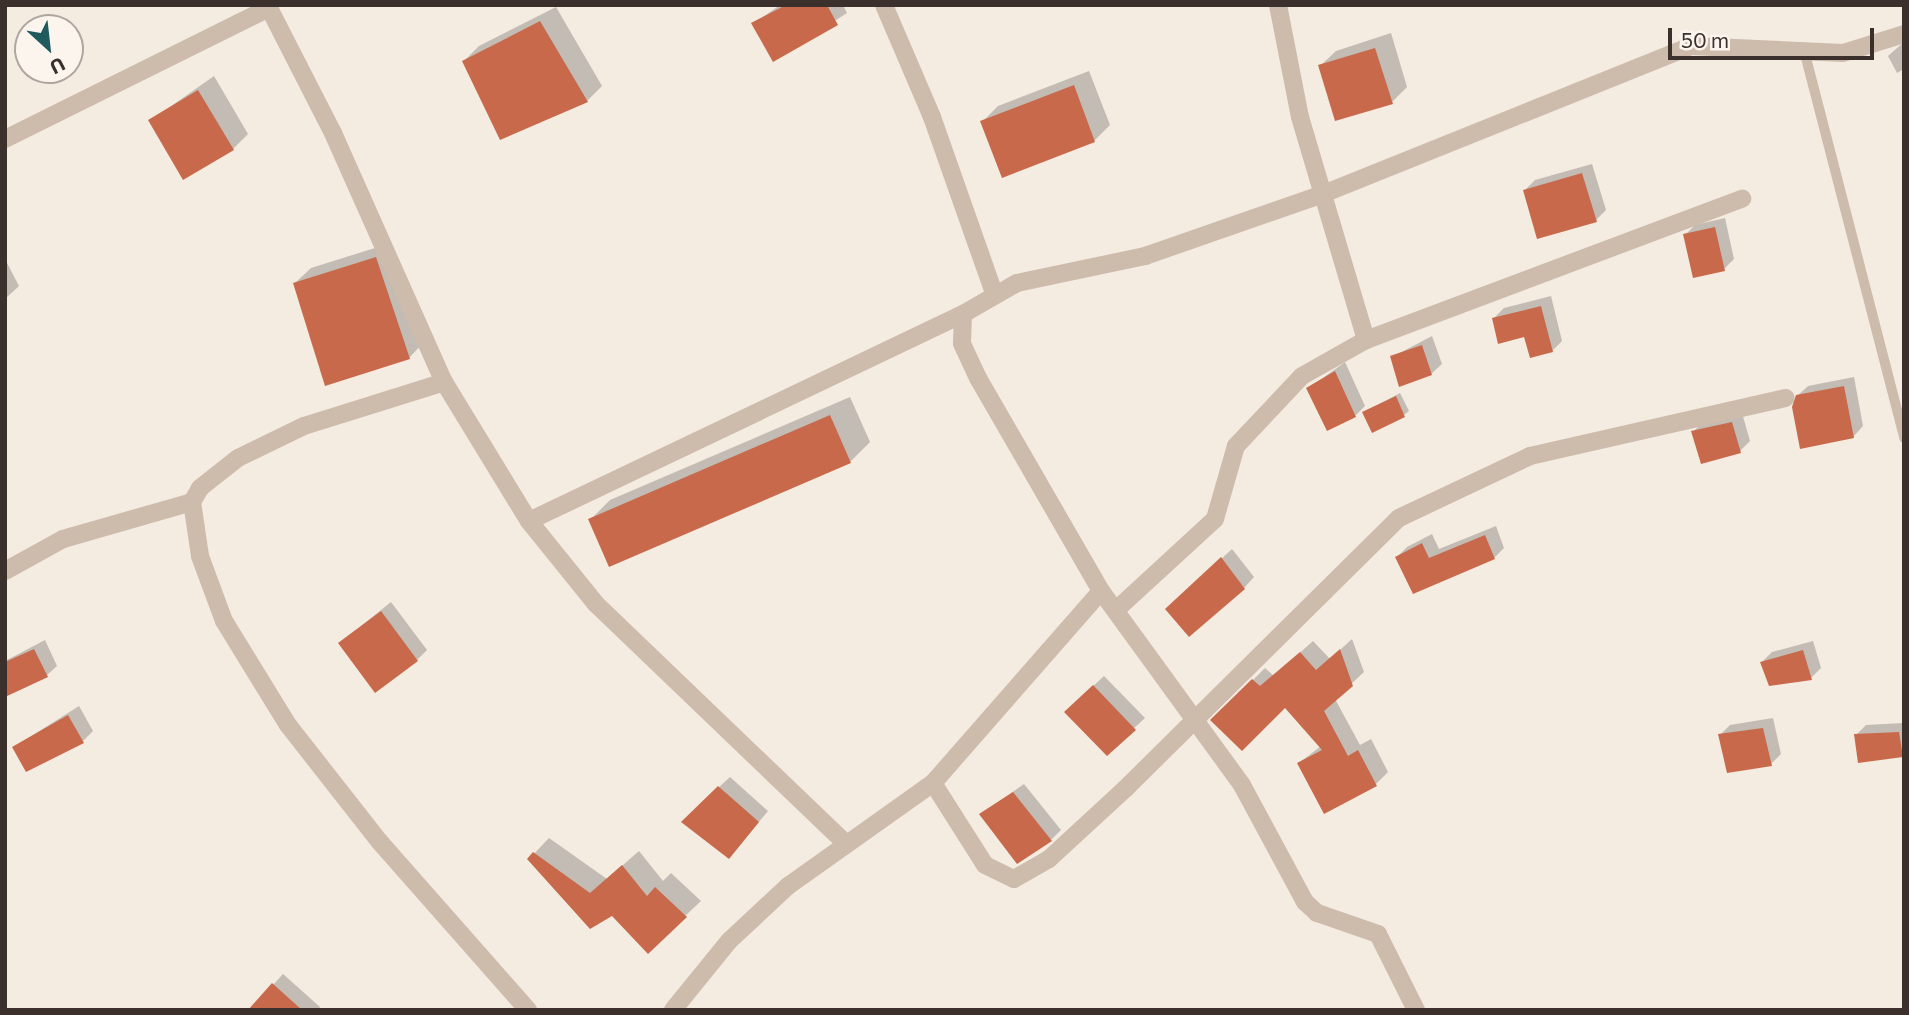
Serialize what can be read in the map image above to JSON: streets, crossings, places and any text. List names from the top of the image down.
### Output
{
  "scale_bar": "50 m",
  "north": "bottom right"
}
